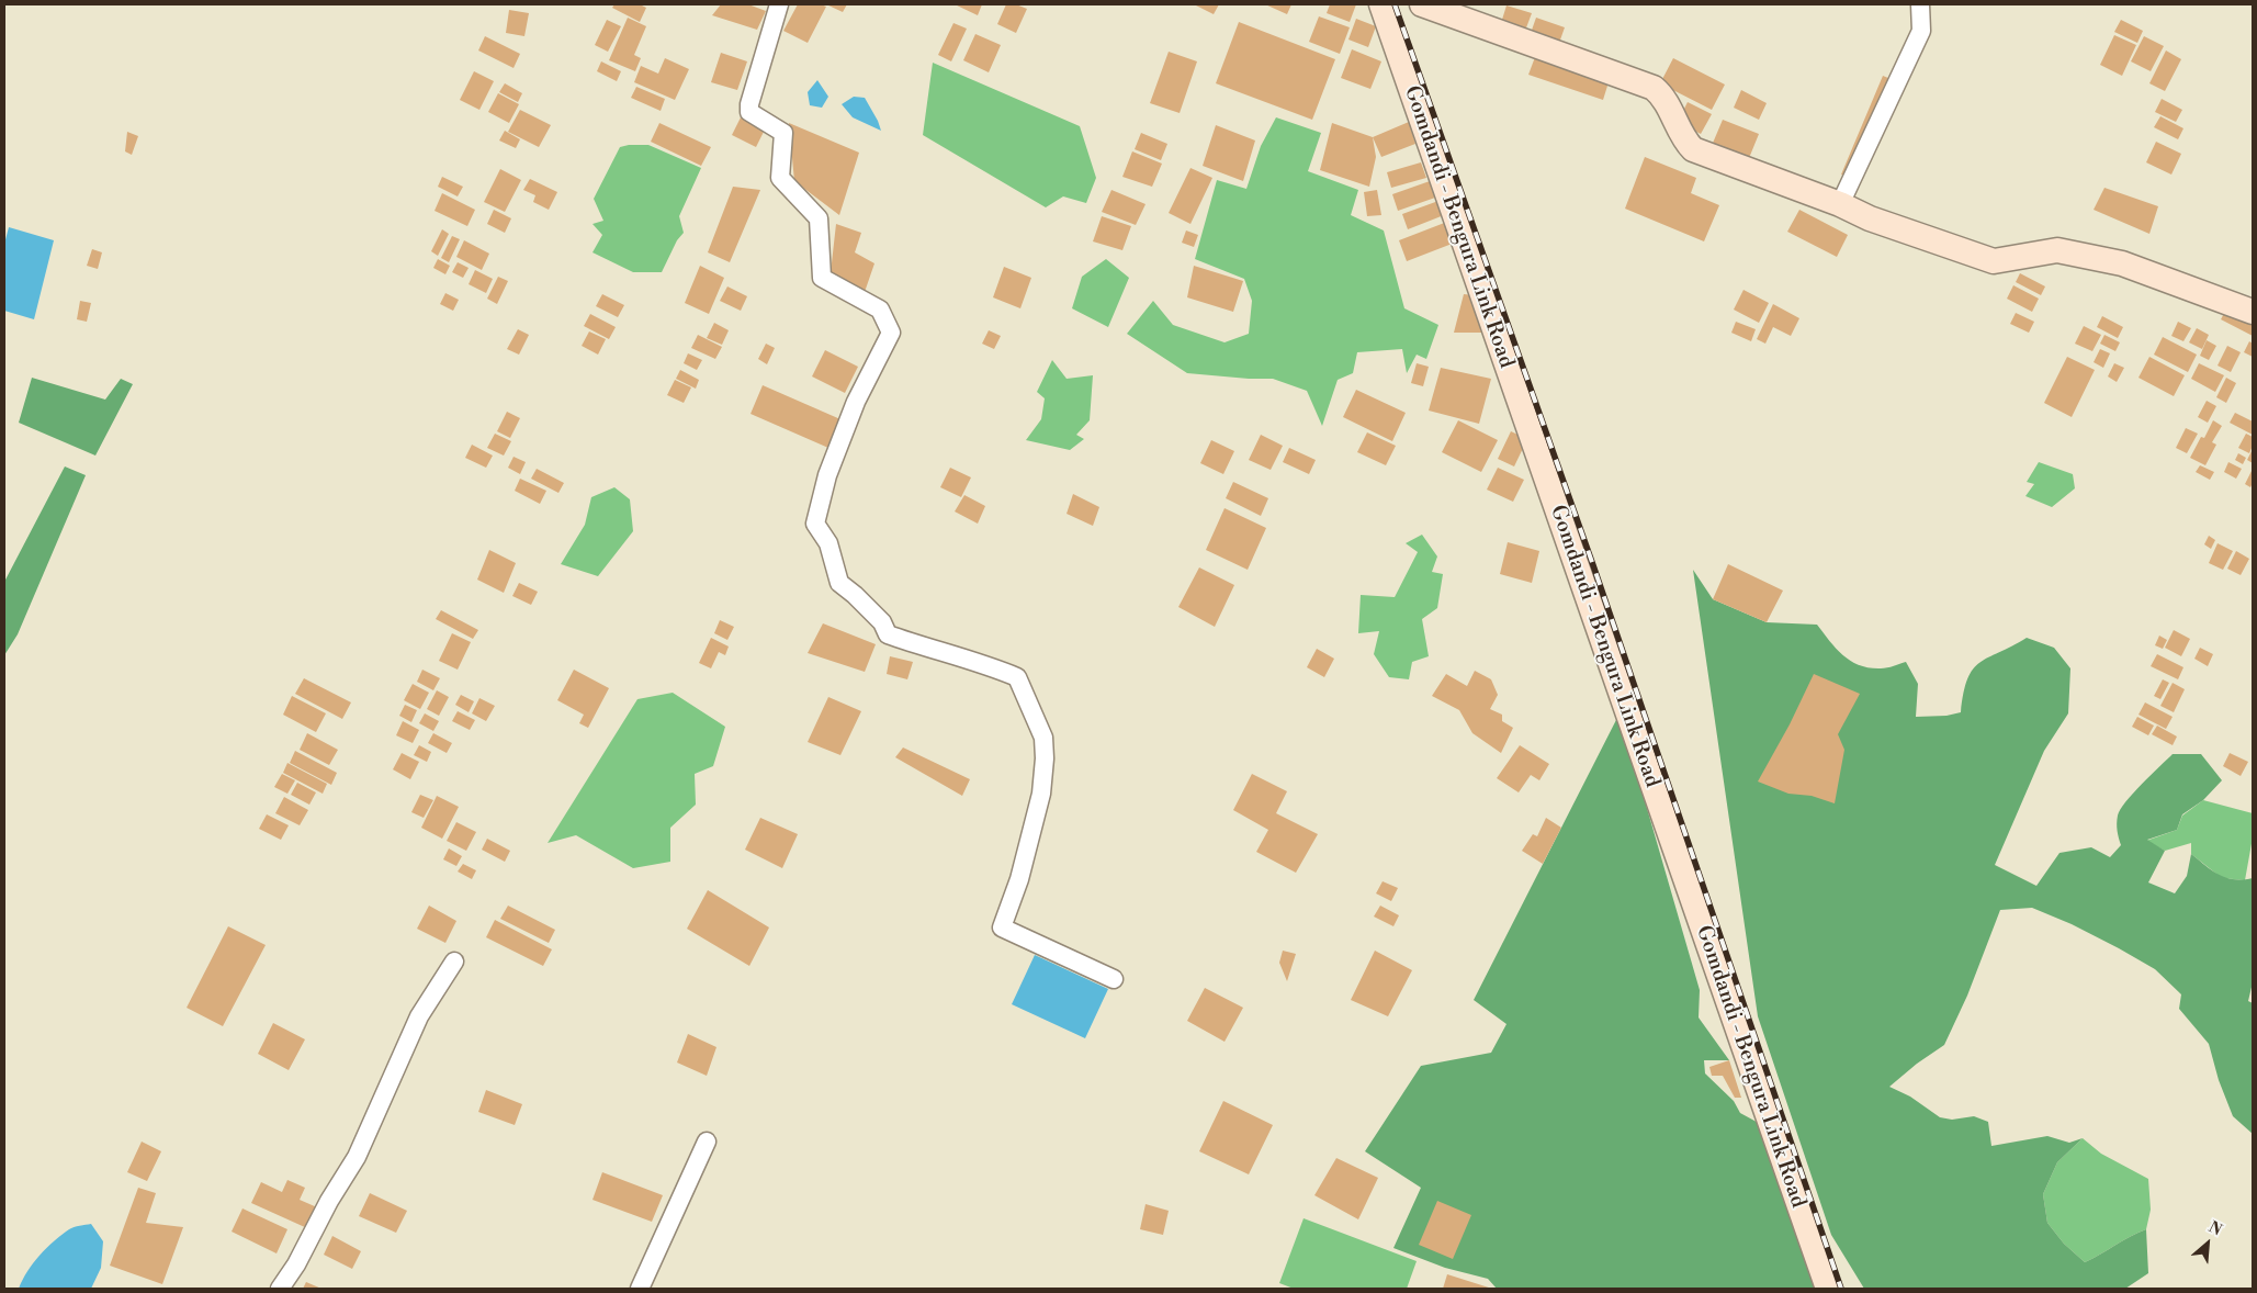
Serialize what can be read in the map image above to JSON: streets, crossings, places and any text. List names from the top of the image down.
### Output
{
  "streets": {
    "main road": ["Gomdandi - Bengura Link Road"]
  },
  "north": "top right"
}
